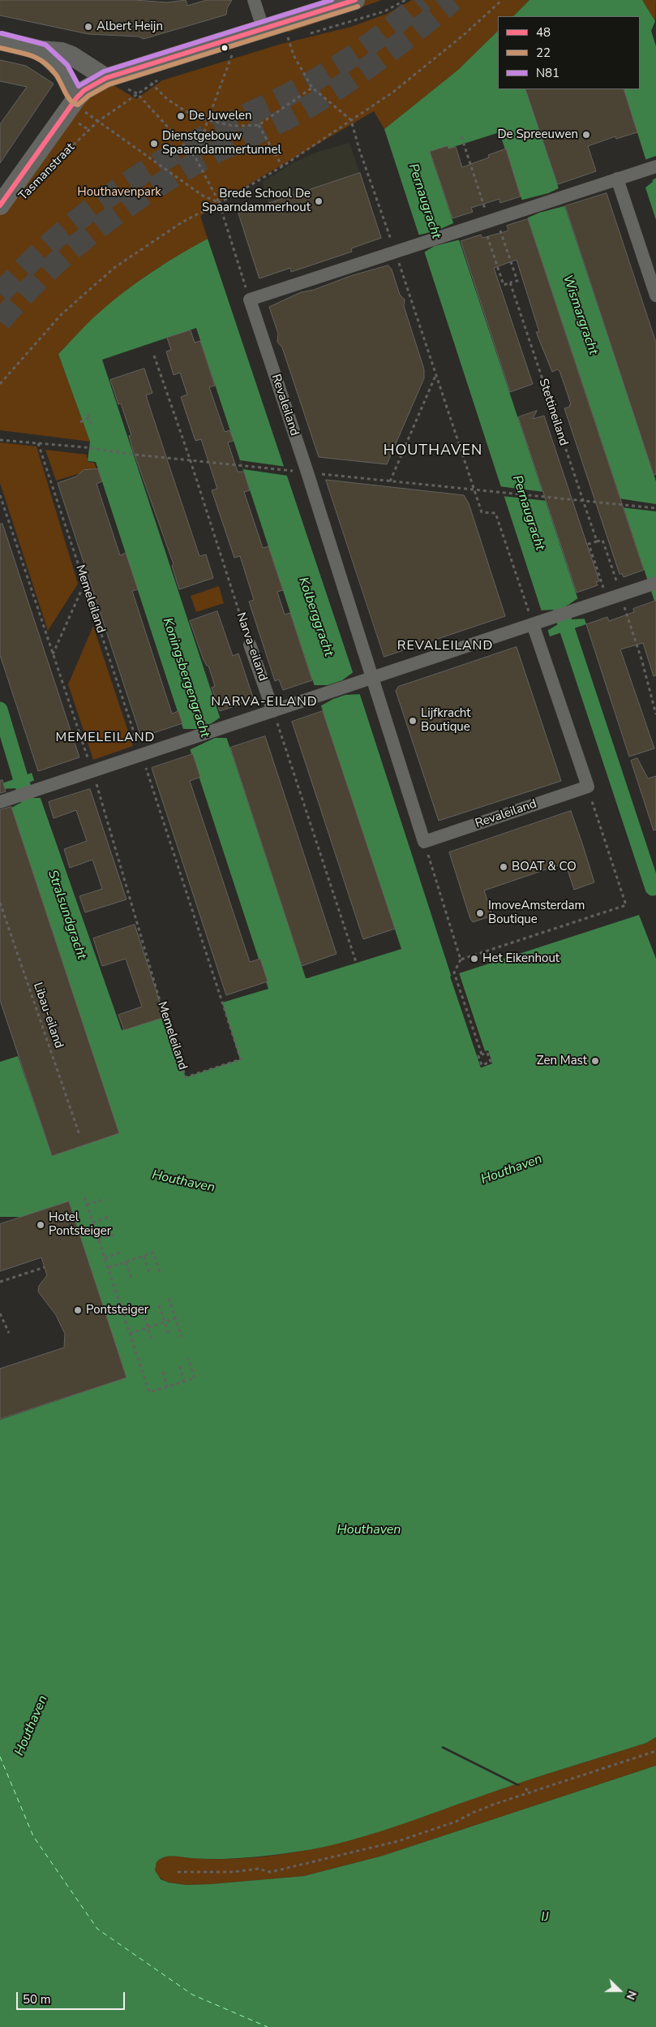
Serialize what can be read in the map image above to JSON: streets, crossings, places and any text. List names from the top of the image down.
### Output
{
  "streets": {
    "street": ["Tasmanstraat", "Revaleiland", "Narva-eiland"],
    "path": ["Stettineiland", "Memeleiland", "Libau-eiland"]
  },
  "districts": [
    "HOUTHAVEN",
    "REVALEILAND",
    "NARVA-EILAND",
    "MEMELEILAND"
  ],
  "water": [
    "Pernaugracht",
    "Wismargracht",
    "Kolberggracht",
    "Koningsbergengracht",
    "Stralsundgracht",
    "Houthaven",
    "IJ"
  ],
  "parks": ["Houthavenpark"],
  "places": [
    "Albert Heijn",
    "De Juwelen",
    "De Spreeuwen",
    "Dienstgebouw Spaarndammertunnel",
    "Brede School De Spaarndammerhout",
    "Lijfkracht Boutique",
    "BOAT & CO",
    "ImoveAmsterdam Boutique",
    "Het Eikenhout",
    "Zen Mast",
    "Hotel Pontsteiger",
    "Pontsteiger"
  ],
  "lines": ["transit line 48", "transit line N81", "transit line 22"],
  "legend": ["48", "22", "N81"],
  "scale_bar": "50 m",
  "north": "right"
}
